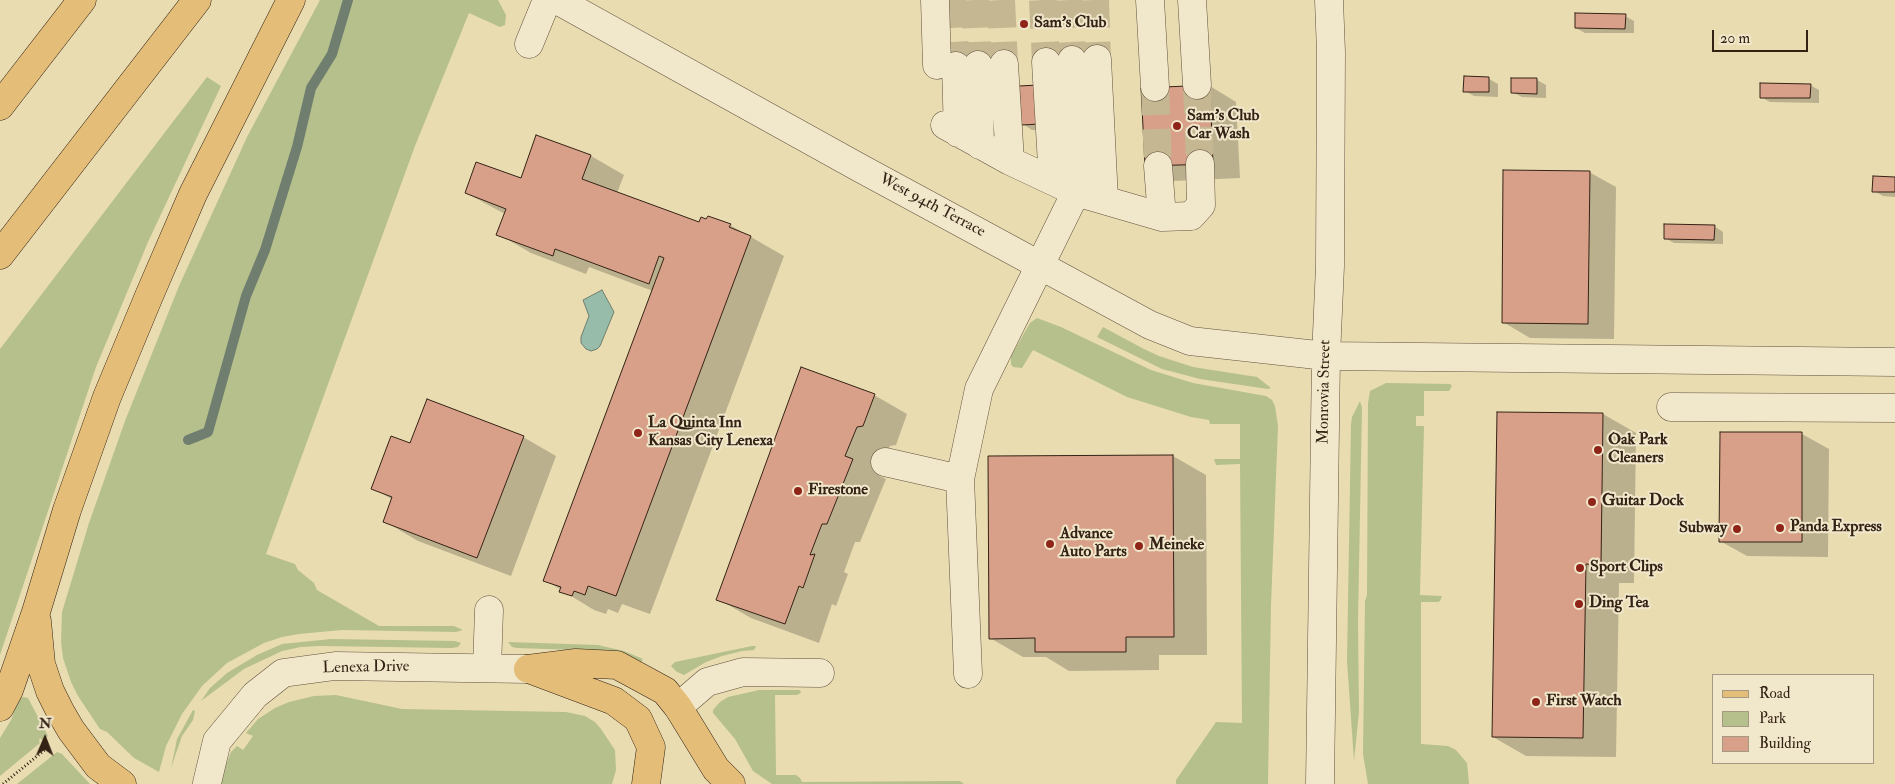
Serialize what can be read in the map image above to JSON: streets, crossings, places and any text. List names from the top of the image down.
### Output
{
  "streets": {
    "street": ["West 94th Terrace", "Monrovia Street", "Lenexa Drive"]
  },
  "crossings": [
    ["West 94th Terrace", "Monrovia Street"]
  ],
  "places": [
    "Sam's Club",
    "Sam's Club Car Wash",
    "La Quinta Inn Kansas City Lenexa",
    "Oak Park Cleaners",
    "Firestone",
    "Guitar Dock",
    "Panda Express",
    "Subway",
    "Advance Auto Parts",
    "Meineke",
    "Sport Clips",
    "Ding Tea",
    "First Watch"
  ],
  "legend": ["Road", "Park", "Building"],
  "scale_bar": "20 m",
  "north": "top"
}
